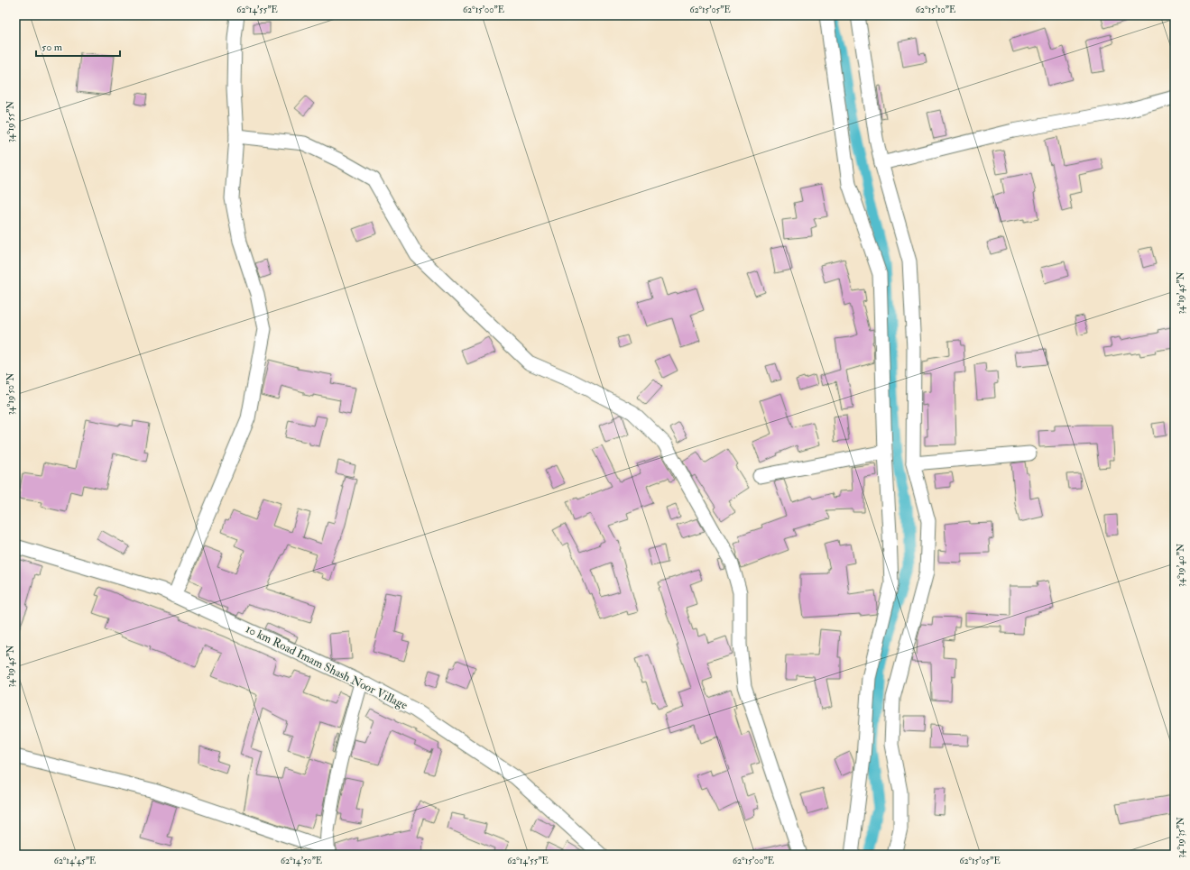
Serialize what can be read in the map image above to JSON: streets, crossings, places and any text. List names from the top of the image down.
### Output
{
  "streets": {
    "street": ["10 km Road Imam Shash Noor Village"]
  },
  "scale_bar": "50 m",
  "coordinates": [
    "62°14'55\"E",
    "62°15'00\"E",
    "62°15'05\"E",
    "62°15'10\"E",
    "34°19'55\"N",
    "34°19'45\"N",
    "34°19'50\"N",
    "34°19'40\"N",
    "34°19'35\"N",
    "62°14'45\"E",
    "62°14'50\"E"
  ]
}
